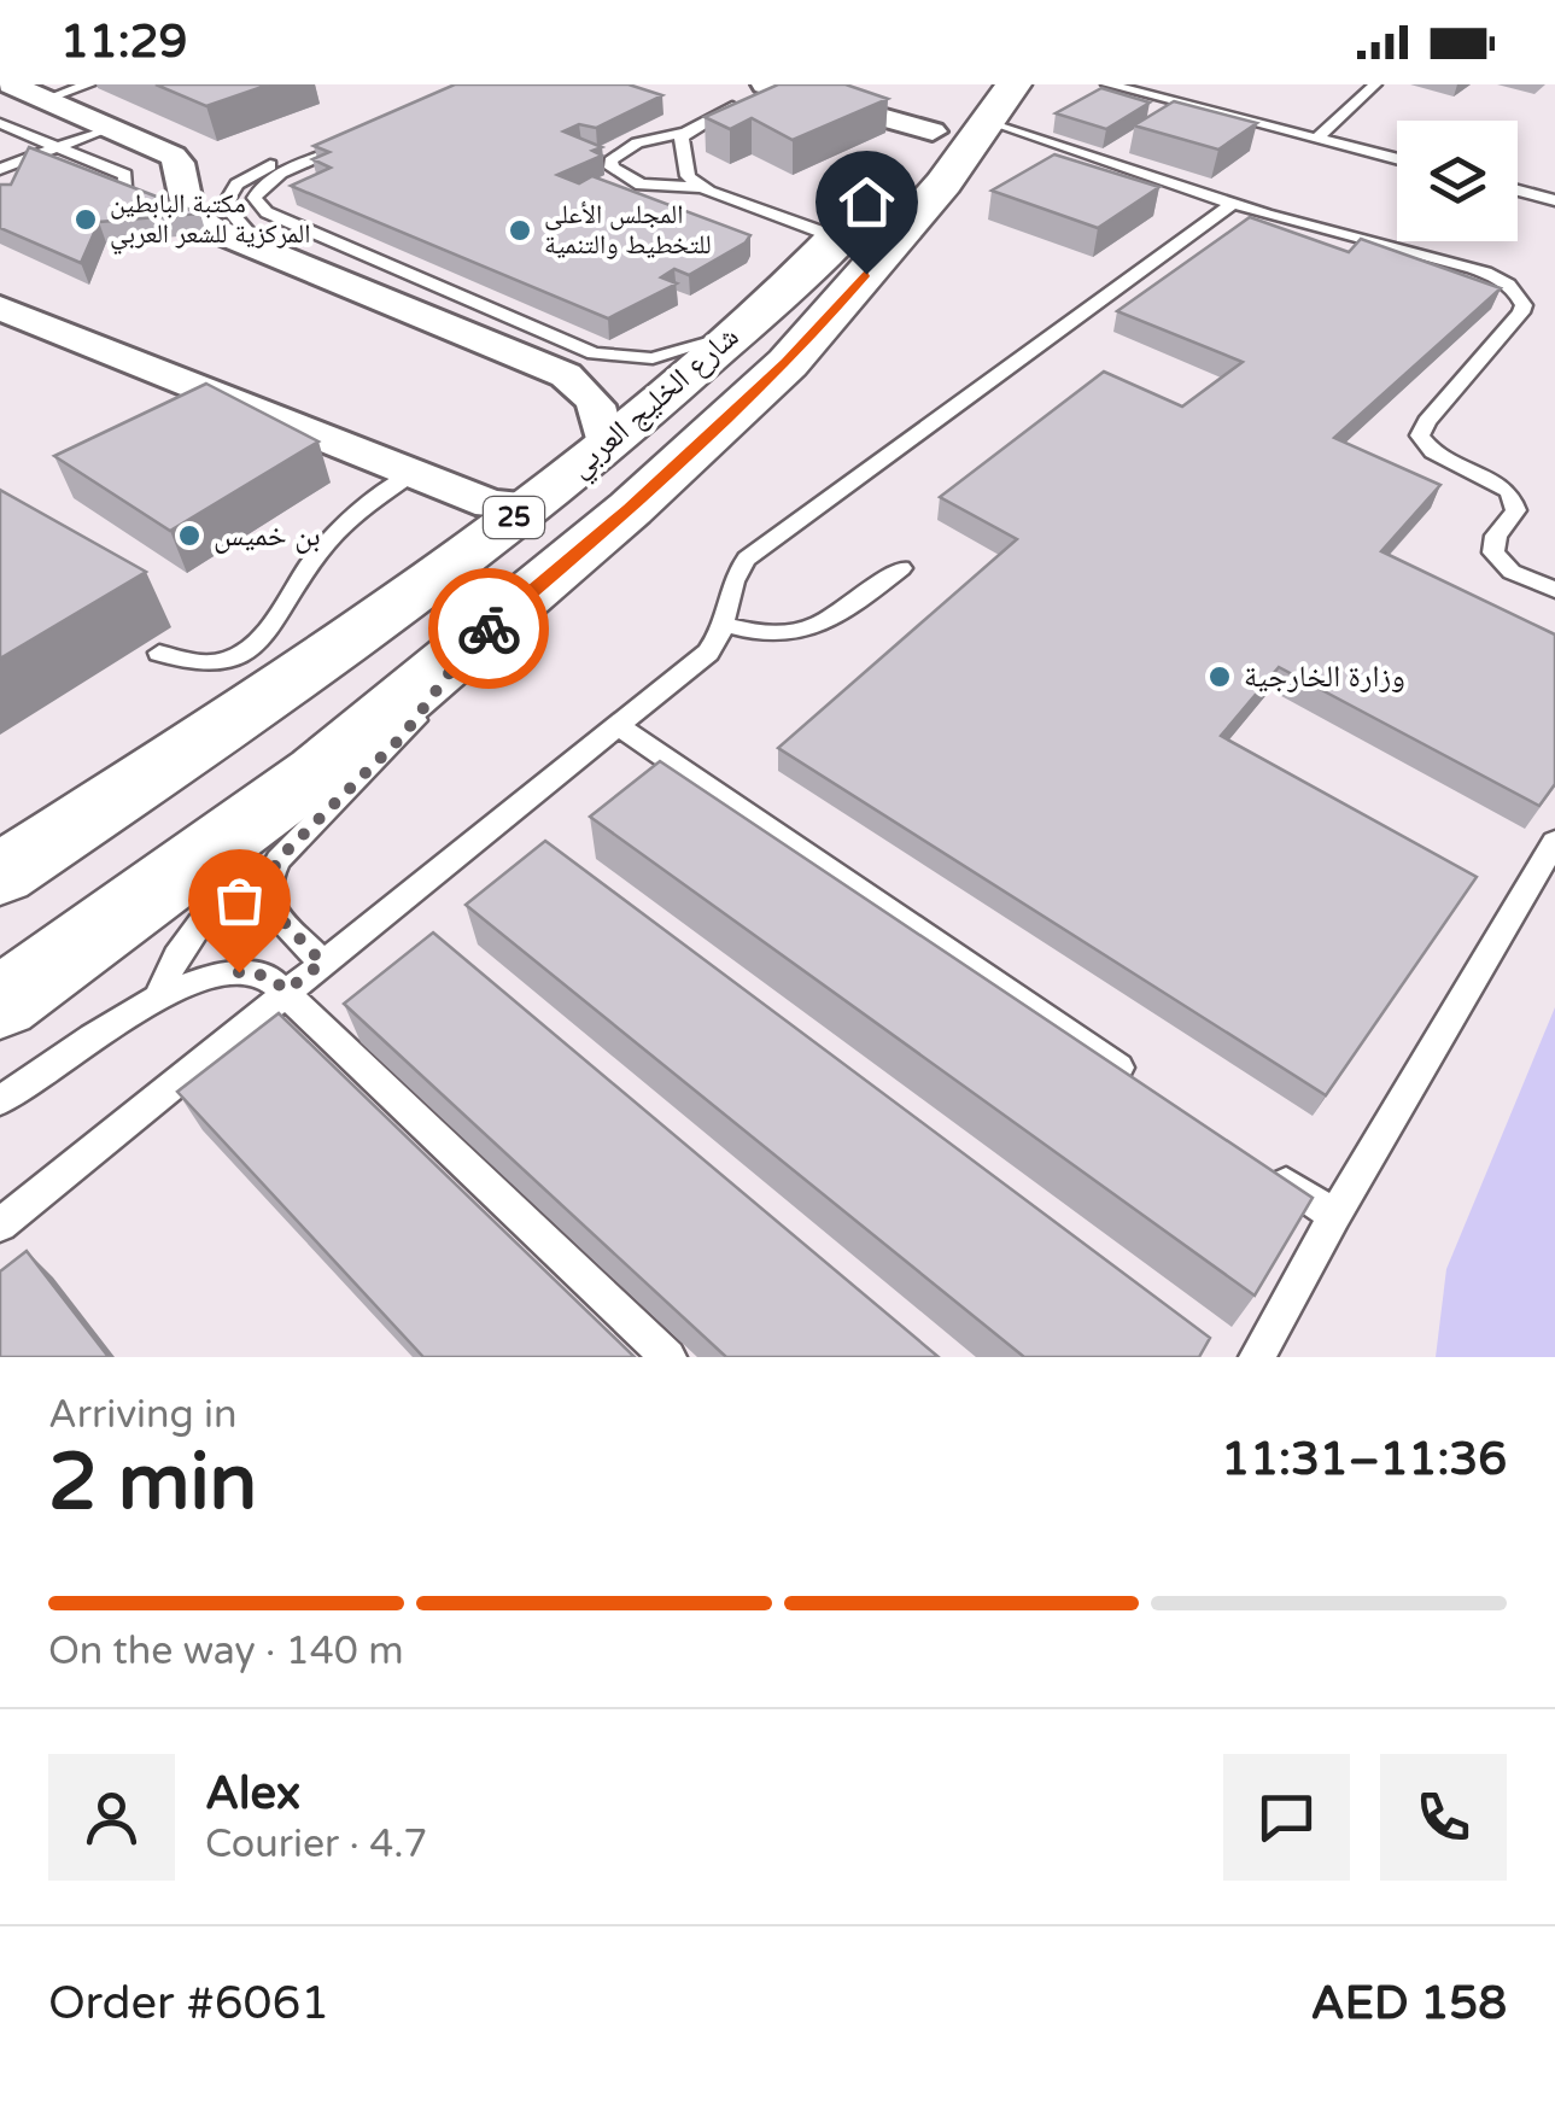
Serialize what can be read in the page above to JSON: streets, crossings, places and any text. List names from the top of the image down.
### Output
{
  "streets": {
    "main road": ["شارع الخليج العربي", "25"]
  },
  "places": [
    "مكتبة البابطين المركزية للشعر العربي",
    "المجلس الأعلى للتخطيط والتنمية",
    "بن خميس",
    "وزارة الخارجية"
  ],
  "page": {
    "status": "11:29",
    "heading": ["2 min", "Arriving in", "11:31–11:36"],
    "panel": [
      "Alex",
      "Courier · 4.7",
      "Order #6061",
      "AED 158"
    ],
    "bar": "On the way · 140 m"
  }
}
